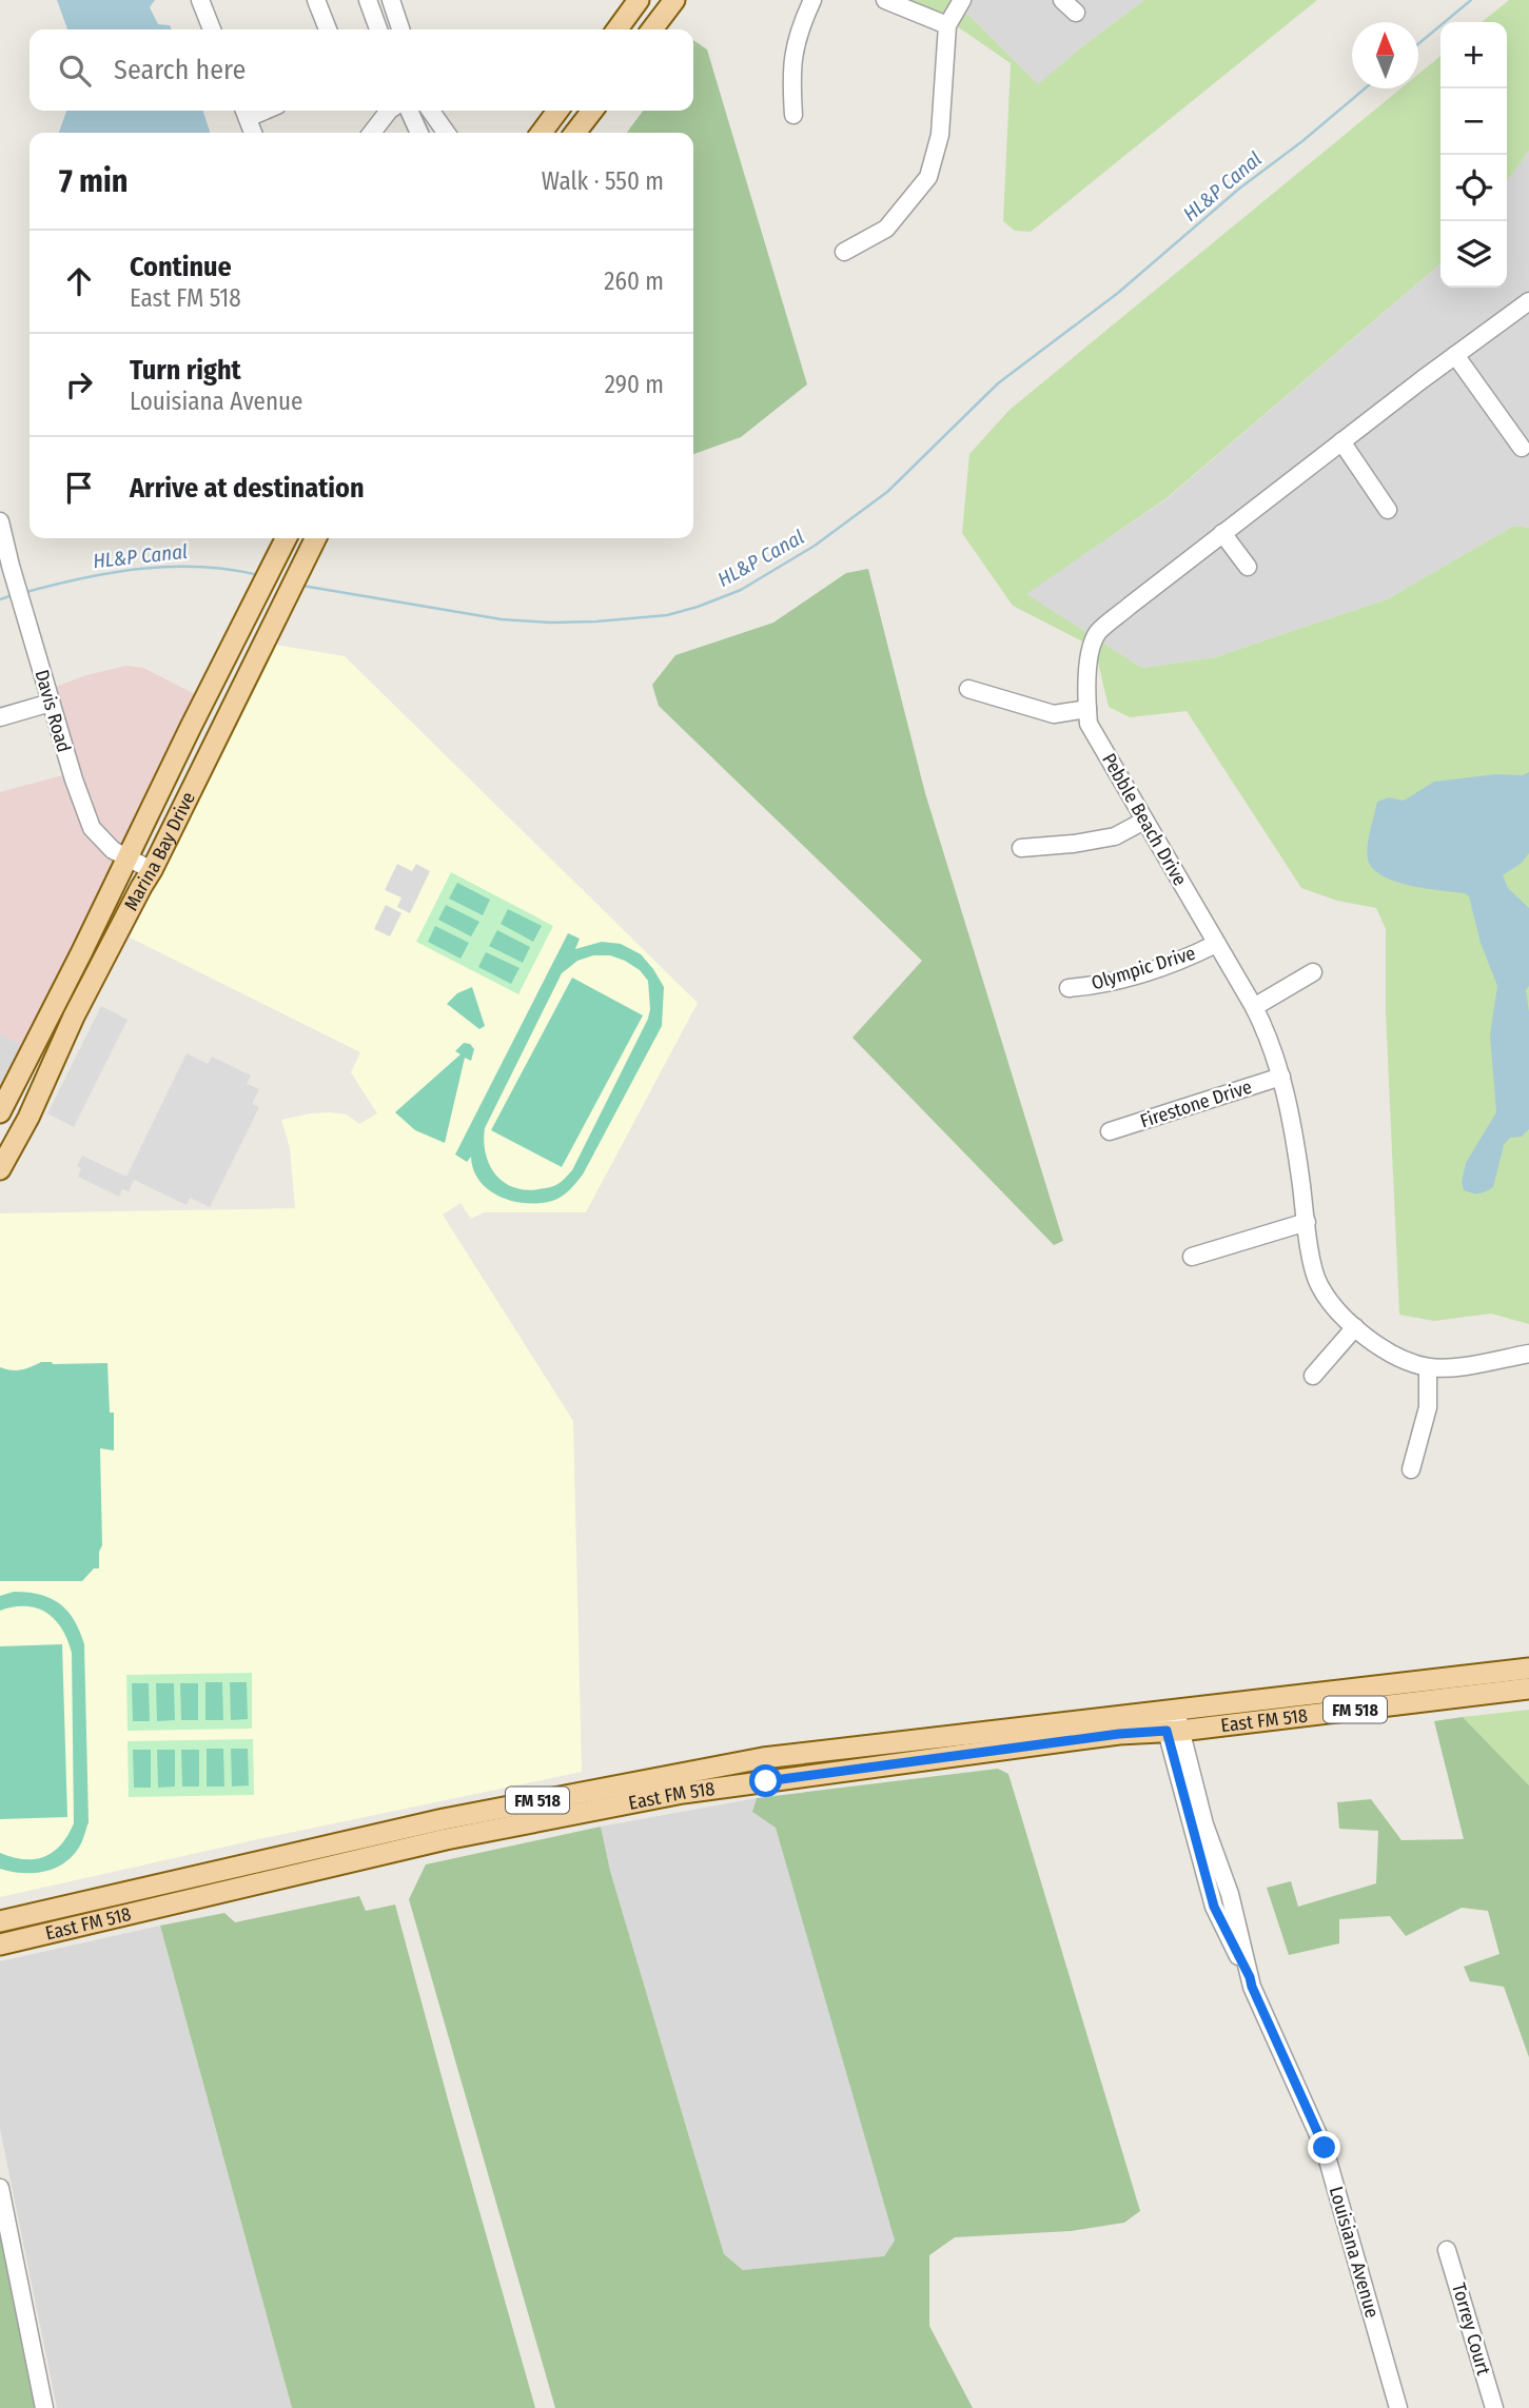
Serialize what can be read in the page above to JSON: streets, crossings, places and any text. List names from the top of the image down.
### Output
{
  "streets": {
    "main road": ["Marina Bay Drive", "FM 518", "East FM 518"],
    "street": [
      "Davis Road",
      "Pebble Beach Drive",
      "Olympic Drive",
      "Firestone Drive",
      "Louisiana Avenue",
      "Torrey Court"
    ]
  },
  "crossings": [
    ["Davis Road", "Marina Bay Drive"],
    ["Pebble Beach Drive", "Olympic Drive"],
    ["Pebble Beach Drive", "Firestone Drive"],
    ["East FM 518", "Louisiana Avenue"]
  ],
  "water": ["HL&P Canal"],
  "north": "top",
  "page": {
    "map_buttons": ["+", "−"],
    "search": "Search here",
    "heading": ["7 min", "Walk · 550 m"],
    "list": [
      ["Continue", "East FM 518", "260 m"],
      ["Turn right", "Louisiana Avenue", "290 m"],
      "Arrive at destination"
    ]
  }
}
